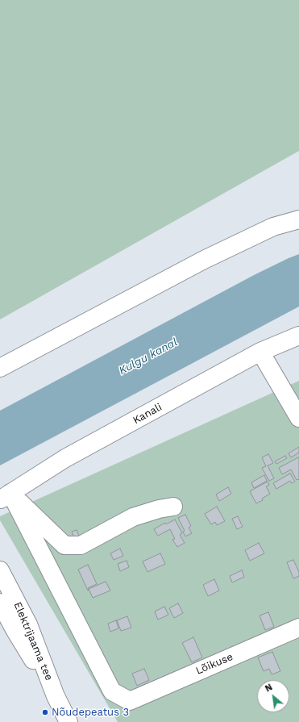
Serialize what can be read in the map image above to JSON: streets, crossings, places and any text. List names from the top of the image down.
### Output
{
  "streets": {
    "street": ["Kanali", "Elektrijaama tee", "Lõikuse"]
  },
  "crossings": [
    ["Kanali", "Lõikuse"]
  ],
  "water": ["Kulgu kanal"],
  "places": ["Nõudepeatus 3"],
  "north": "top left"
}
